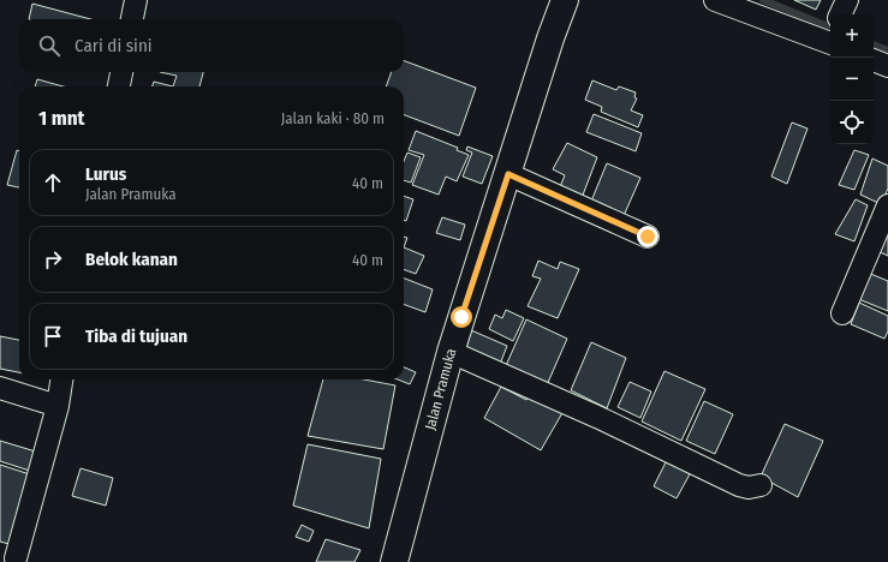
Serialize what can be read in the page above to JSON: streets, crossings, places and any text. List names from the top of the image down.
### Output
{
  "streets": {
    "street": ["Jalan Pramuka"]
  },
  "page": {
    "map_buttons": ["+", "−"],
    "search": "Cari di sini",
    "heading": ["1 mnt", "Jalan kaki · 80 m"],
    "list": [
      ["Lurus", "Jalan Pramuka", "40 m"],
      ["Belok kanan", "40 m"],
      "Tiba di tujuan"
    ]
  }
}
